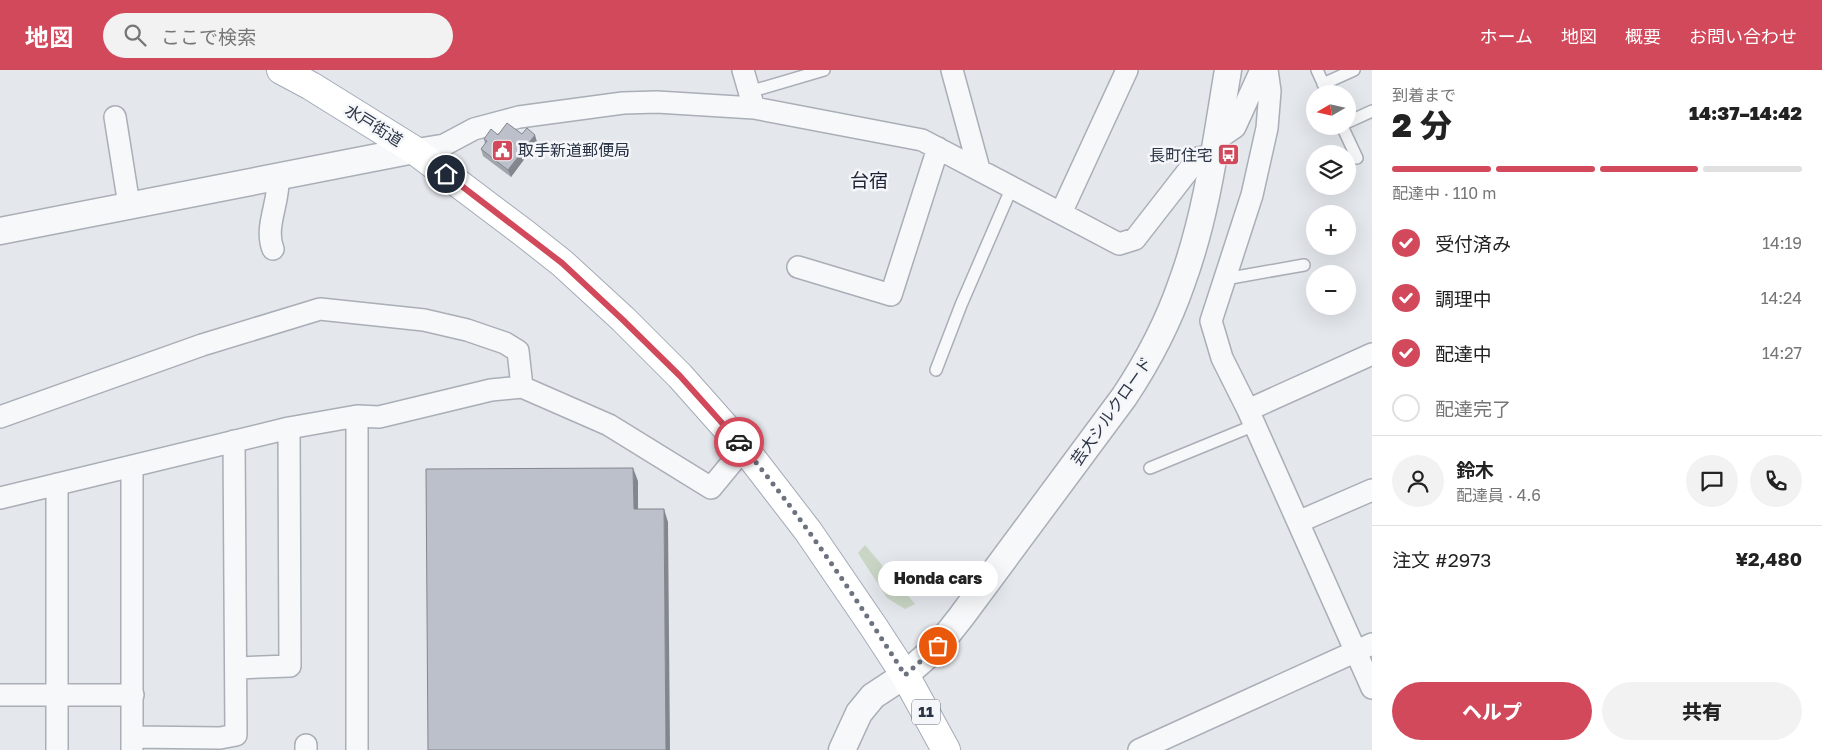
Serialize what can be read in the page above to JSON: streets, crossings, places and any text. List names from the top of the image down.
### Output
{
  "streets": {
    "main road": ["水戸街道", "11"],
    "street": ["芸大シルクロード"]
  },
  "crossings": [
    ["水戸街道", "芸大シルクロード"]
  ],
  "districts": ["台宿"],
  "places": {
    "public building": ["取手新道郵便局"],
    "bus stop": ["長町住宅"],
    "other": ["Honda cars"]
  },
  "north": "left",
  "page": {
    "header": "地図",
    "search": "ここで検索",
    "nav": [
      "ホーム",
      "地図",
      "概要",
      "お問い合わせ"
    ],
    "heading": ["2 分", "到着まで", "14:37–14:42"],
    "panel": [
      "鈴木",
      "配達員 · 4.6",
      "注文 #2973",
      "¥2,480"
    ],
    "map_buttons": ["+", "−"],
    "bar": "配達中 · 110 m",
    "list": [
      ["受付済み", "14:19"],
      ["調理中", "14:24"],
      ["配達中", "14:27"],
      "配達完了"
    ],
    "bubble": "Honda cars",
    "buttons": ["ヘルプ", "共有"]
  }
}
